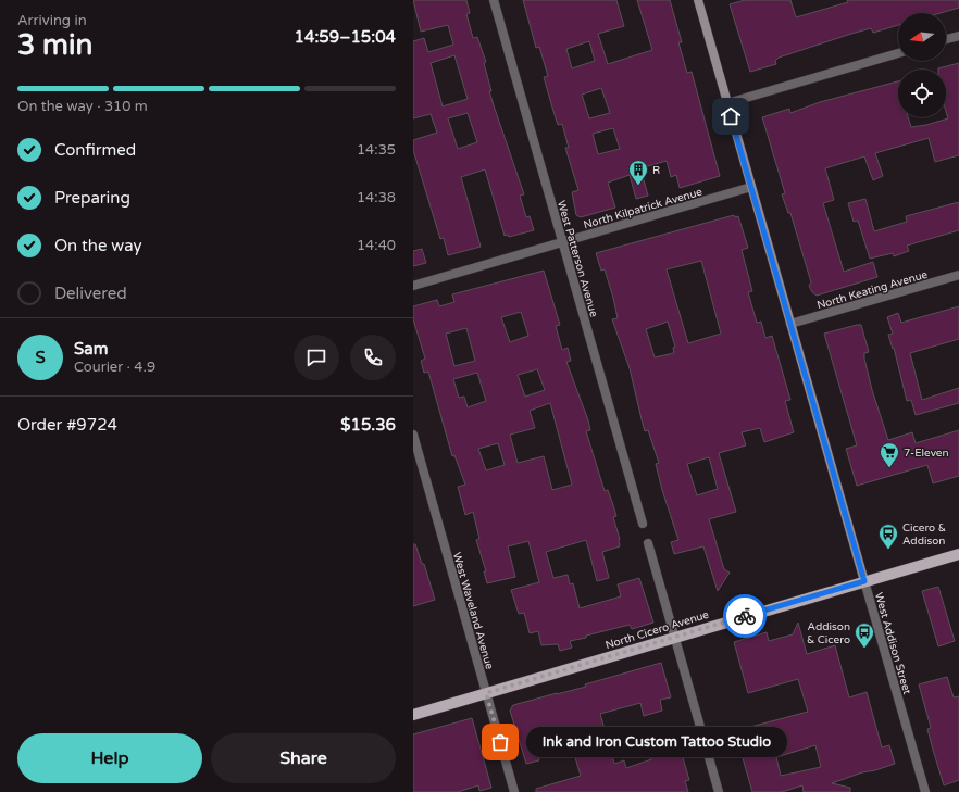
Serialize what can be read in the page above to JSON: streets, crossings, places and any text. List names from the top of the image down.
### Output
{
  "streets": {
    "main road": ["North Cicero Avenue", "West Addison Street"],
    "street": [
      "North Kilpatrick Avenue",
      "West Patterson Avenue",
      "North Keating Avenue",
      "West Waveland Avenue"
    ]
  },
  "crossings": [
    ["North Kilpatrick Avenue", "West Patterson Avenue"],
    ["North Kilpatrick Avenue", "West Addison Street"],
    ["North Keating Avenue", "West Addison Street"],
    ["West Waveland Avenue", "North Cicero Avenue"],
    ["North Cicero Avenue", "West Addison Street"]
  ],
  "places": {
    "building": ["R"],
    "supermarket": ["7-Eleven"],
    "bus stop": ["Cicero & Addison", "Addison & Cicero"],
    "other": ["Ink and Iron Custom Tattoo Studio"]
  },
  "north": "left",
  "page": {
    "heading": ["3 min", "Arriving in", "14:59–15:04"],
    "panel": [
      "Sam",
      "Courier · 4.9",
      "Order #9724",
      "$15.36"
    ],
    "bar": "On the way · 310 m",
    "list": [
      ["Confirmed", "14:35"],
      ["Preparing", "14:38"],
      ["On the way", "14:40"],
      "Delivered"
    ],
    "round": "S",
    "buttons": ["Help", "Share"],
    "bubble": "Ink and Iron Custom Tattoo Studio"
  }
}
